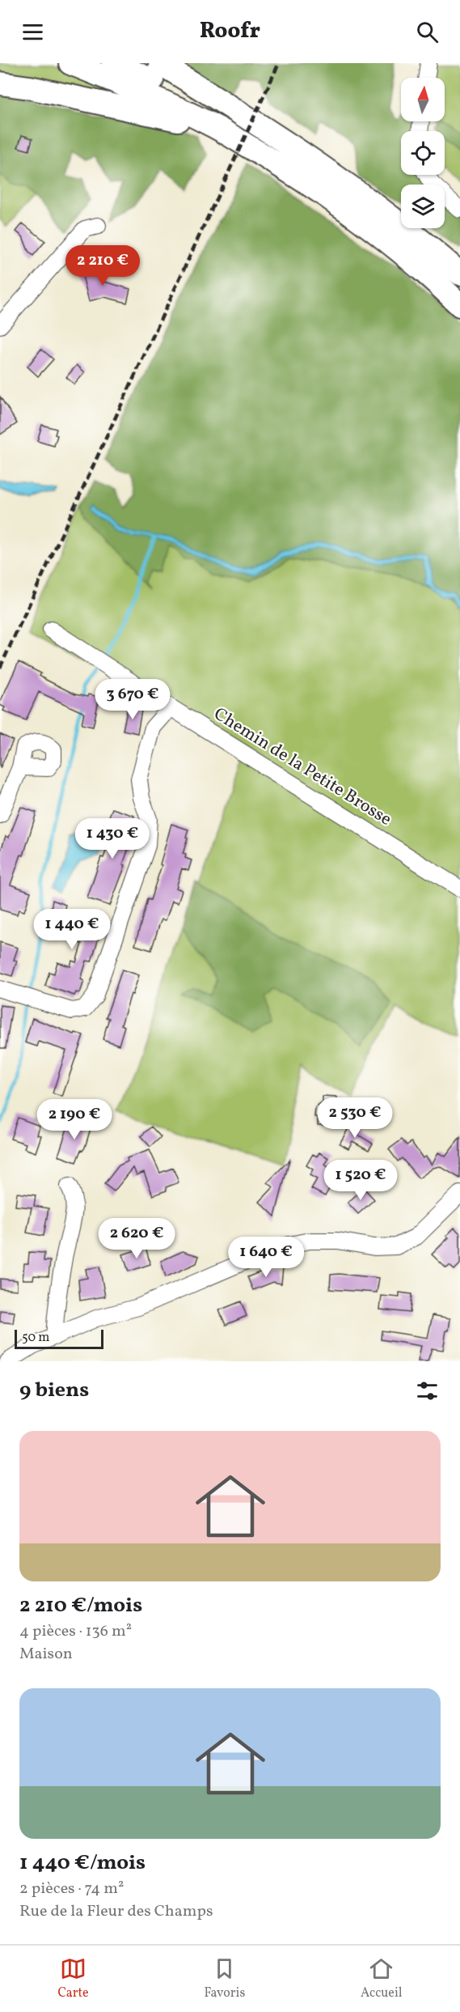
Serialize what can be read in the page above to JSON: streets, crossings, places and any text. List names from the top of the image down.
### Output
{
  "streets": {
    "street": ["Chemin de la Petite Brosse"]
  },
  "scale_bar": "50 m",
  "north": "top",
  "page": {
    "header": "Roofr",
    "price": [
      "2 210 €",
      "3 670 €",
      "1 430 €",
      "1 440 €",
      "2 530 €",
      "2 190 €",
      "1 520 €",
      "2 620 €",
      "1 640 €"
    ],
    "scale": "50 m",
    "heading": "9 biens",
    "list": [
      {
        "name": "2 210 €/mois",
        "note": "4 pièces · 136 m² · Maison"
      },
      {
        "name": "1 440 €/mois",
        "note": "2 pièces · 74 m² · Rue de la Fleur des Champs"
      }
    ],
    "tabs": ["Carte", "Favoris", "Accueil"]
  }
}
